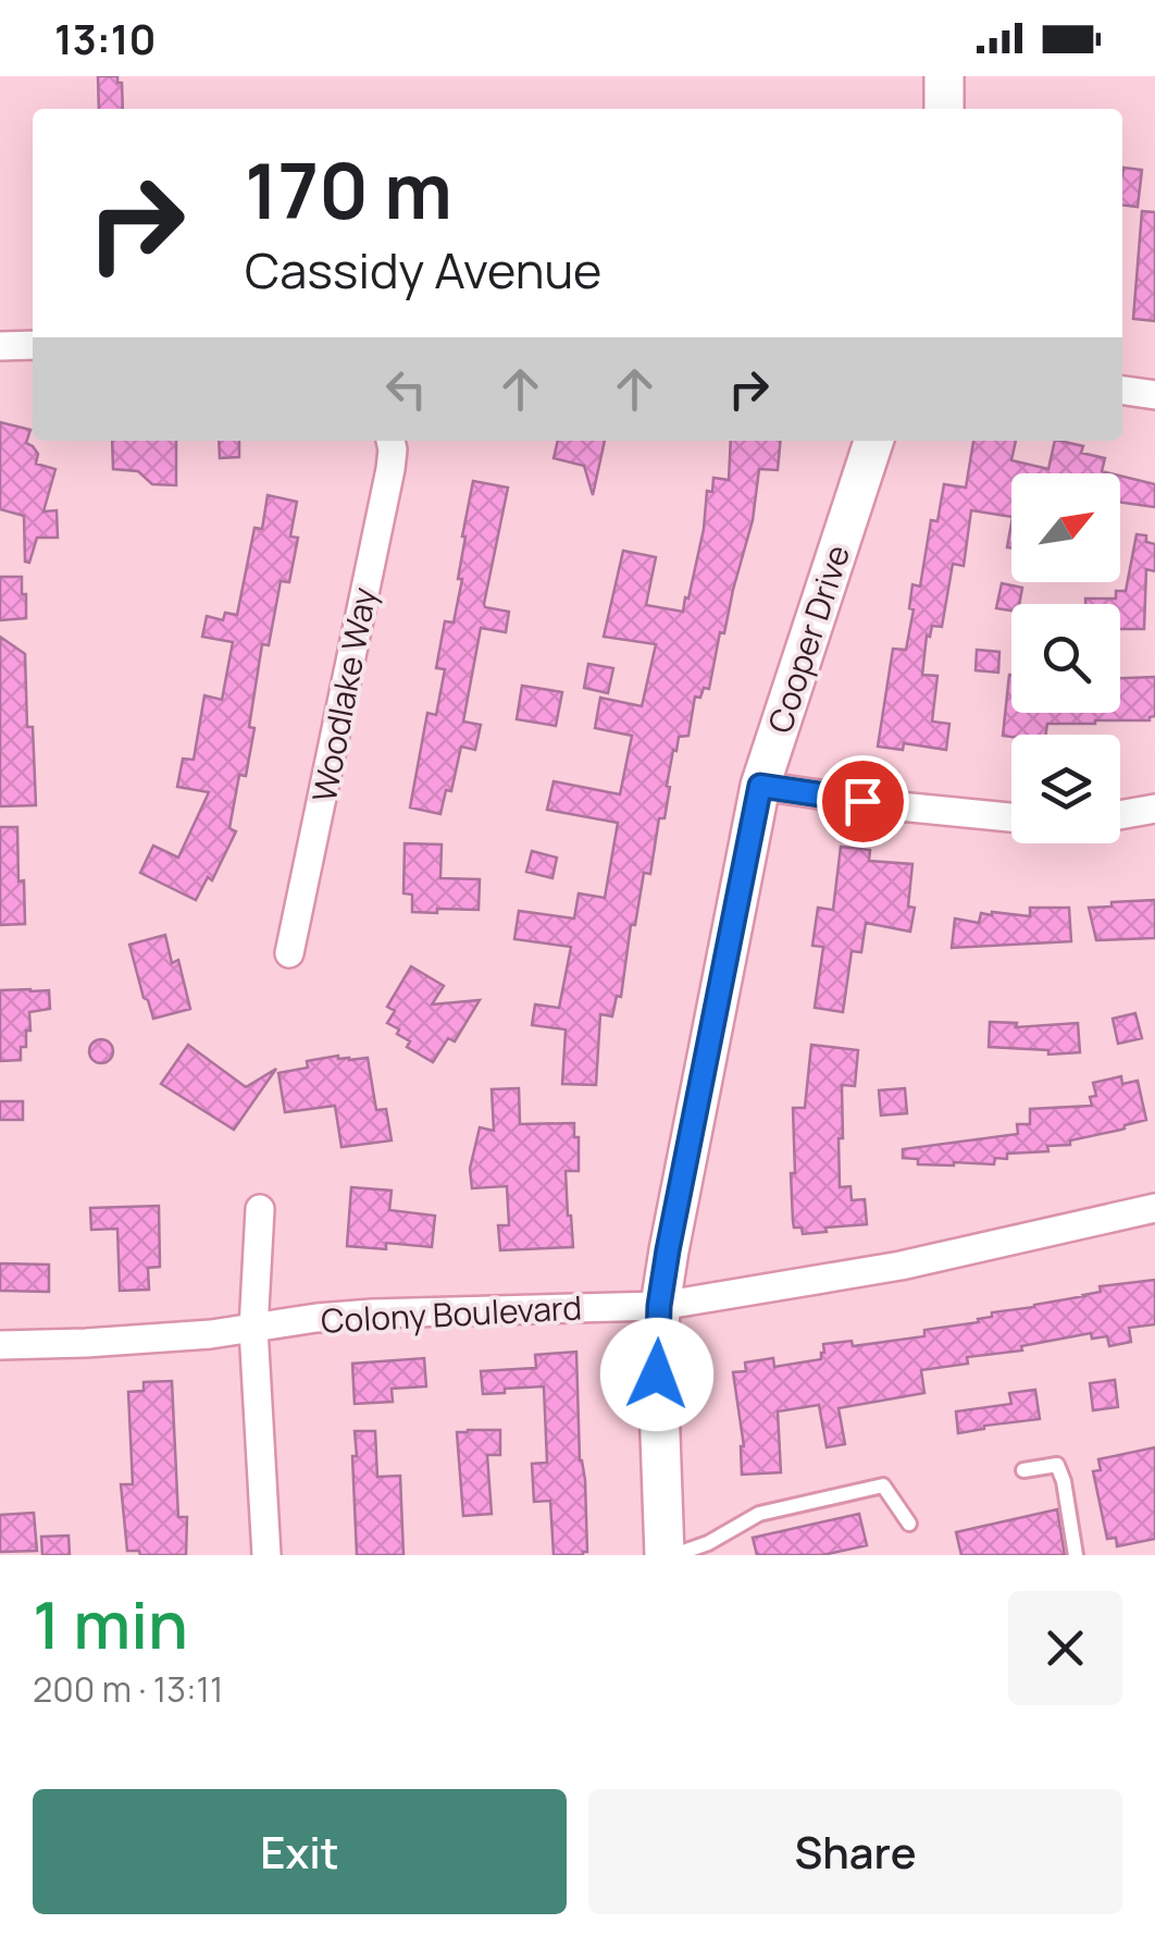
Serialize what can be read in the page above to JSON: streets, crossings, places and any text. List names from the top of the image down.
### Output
{
  "streets": {
    "street": ["Cooper Drive", "Woodlake Way", "Colony Boulevard"]
  },
  "crossings": [
    ["Cooper Drive", "Colony Boulevard"]
  ],
  "north": "top right",
  "page": {
    "status": "13:10",
    "turn": ["170 m", "Cassidy Avenue"],
    "heading": ["1 min", "200 m · 13:11"],
    "buttons": ["Exit", "Share"]
  }
}
